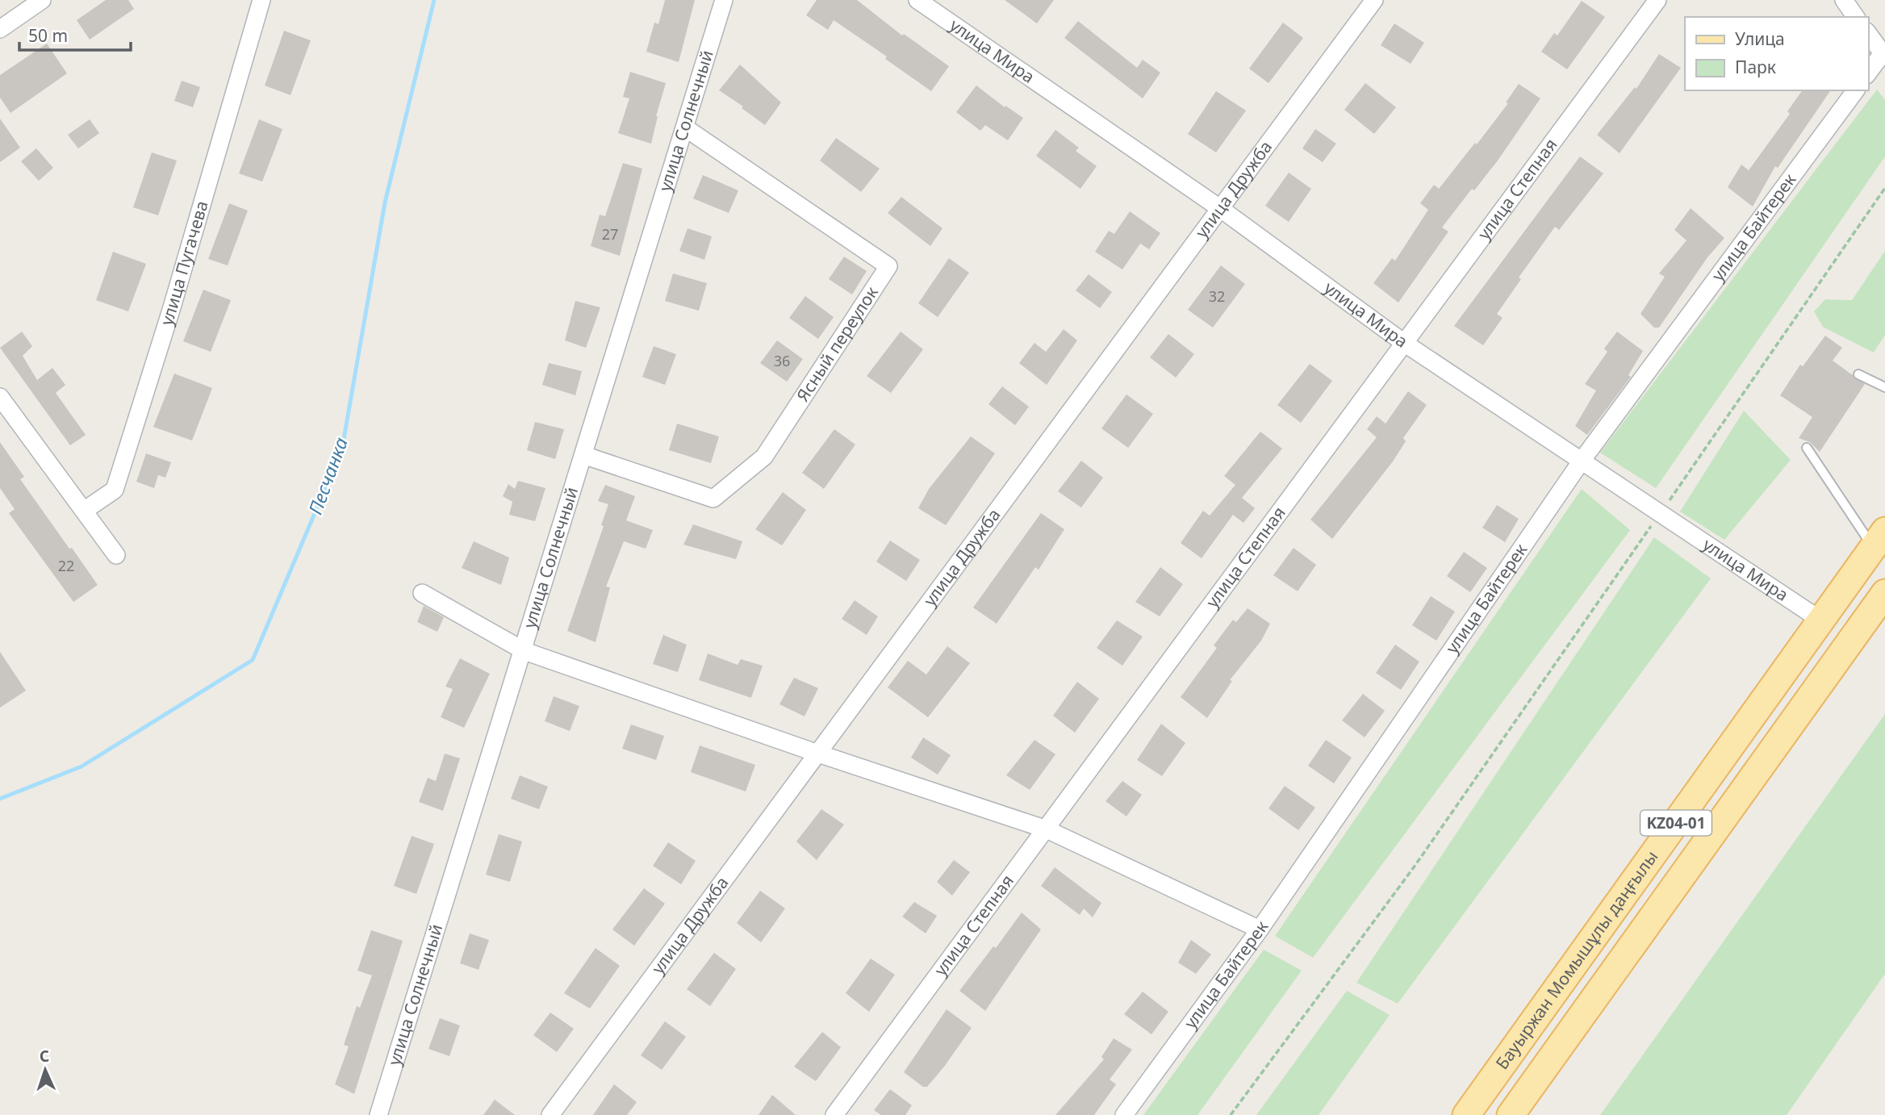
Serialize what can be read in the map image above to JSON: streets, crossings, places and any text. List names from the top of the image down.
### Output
{
  "streets": {
    "main road": ["KZ04-01", "Бауыржан Момышұлы даңғылы"],
    "street": [
      "улица Мира",
      "улица Солнечный",
      "улица Дружба",
      "улица Степная",
      "улица Байтерек",
      "улица Пугачева",
      "Ясный переулок"
    ]
  },
  "crossings": [
    ["улица Мира", "улица Дружба"],
    ["улица Мира", "улица Степная"],
    ["улица Мира", "улица Байтерек"],
    ["улица Мира", "Бауыржан Момышұлы даңғылы"],
    ["улица Солнечный", "Ясный переулок"]
  ],
  "water": ["Песчанка"],
  "house_numbers": [
    "27",
    "32",
    "36",
    "22"
  ],
  "legend": ["Улица", "Парк"],
  "scale_bar": "50 m",
  "north": "top"
}
